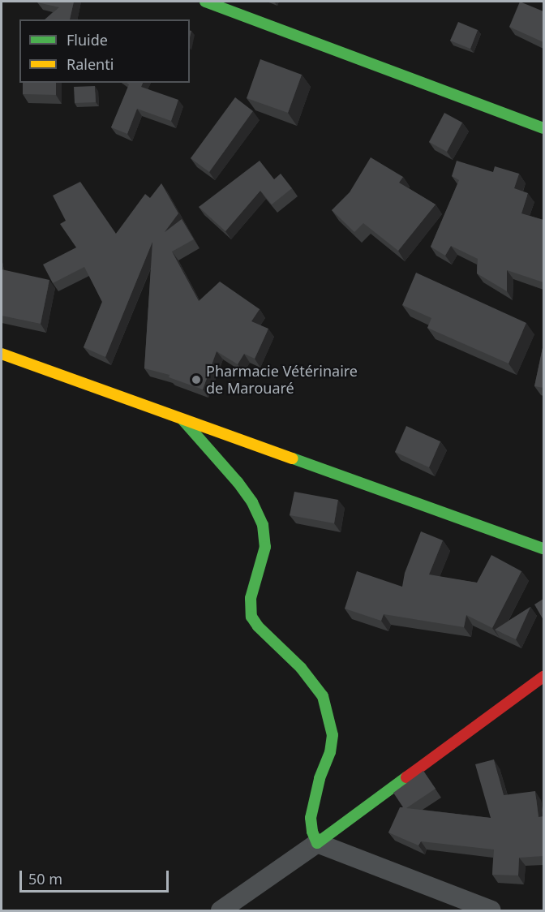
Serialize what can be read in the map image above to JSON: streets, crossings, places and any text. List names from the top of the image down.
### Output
{
  "places": ["Pharmacie Vétérinaire de Marouaré"],
  "legend": ["Fluide", "Ralenti"],
  "scale_bar": "50 m"
}
